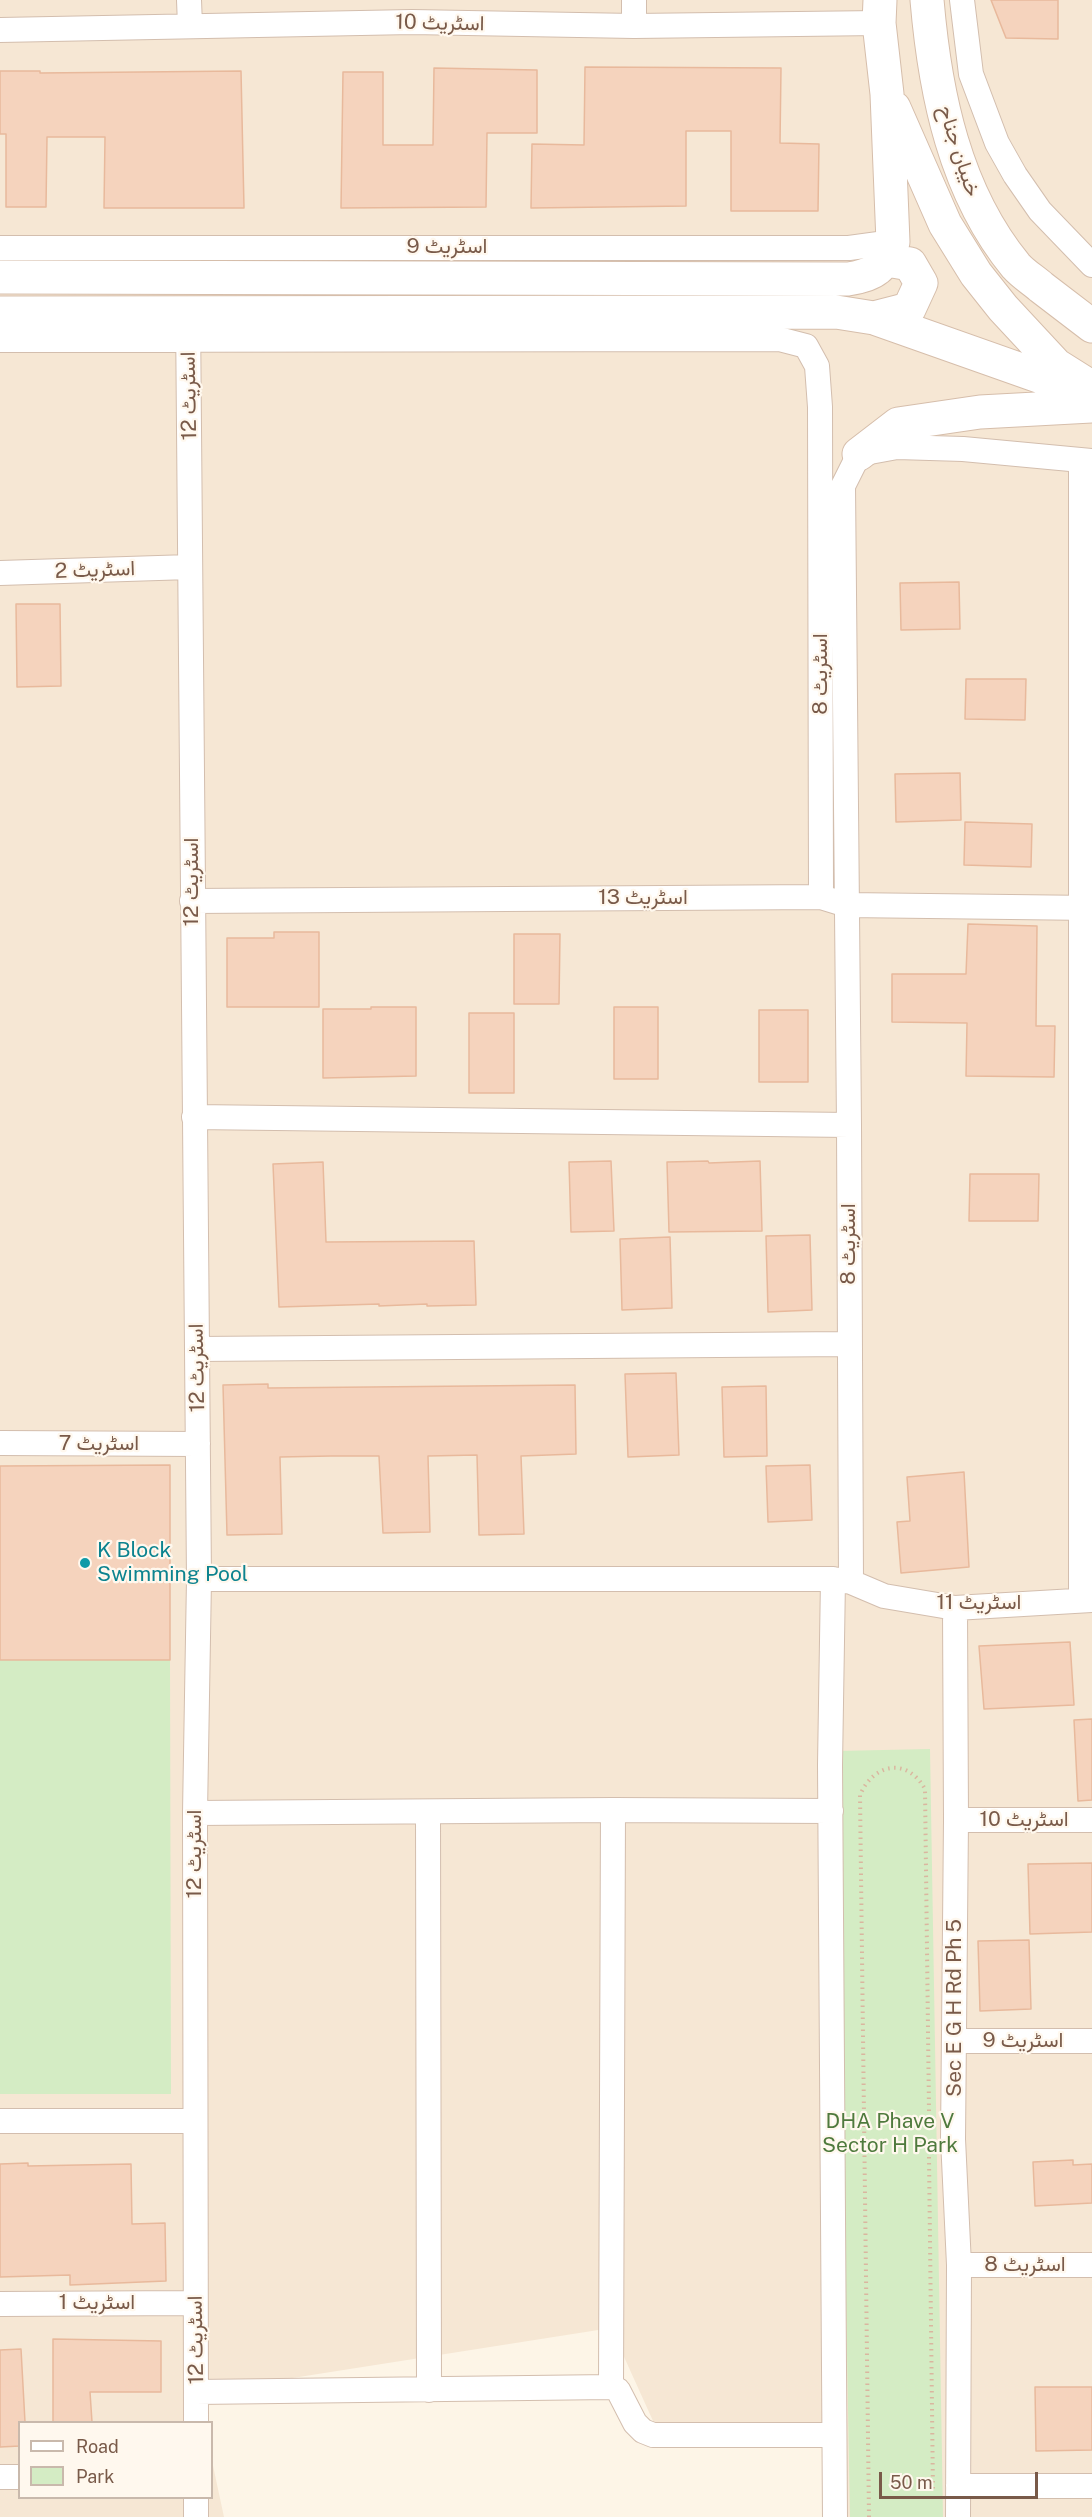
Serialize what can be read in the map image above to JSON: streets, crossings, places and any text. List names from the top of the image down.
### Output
{
  "streets": {
    "main road": ["خیبان جناح"],
    "street": [
      "اسٹریٹ 10",
      "اسٹریٹ 9",
      "اسٹریٹ 12",
      "اسٹریٹ 2",
      "اسٹریٹ 8",
      "اسٹریٹ 13",
      "اسٹریٹ 7",
      "اسٹریٹ 11",
      "Sec E G H Rd Ph 5",
      "اسٹریٹ 1"
    ]
  },
  "crossings": [
    ["اسٹریٹ 10", "خیبان جناح"],
    ["اسٹریٹ 10", "Sec E G H Rd Ph 5"],
    ["خیبان جناح", "اسٹریٹ 9"],
    ["اسٹریٹ 9", "Sec E G H Rd Ph 5"],
    ["اسٹریٹ 12", "اسٹریٹ 2"],
    ["اسٹریٹ 12", "اسٹریٹ 8"],
    ["اسٹریٹ 12", "اسٹریٹ 13"],
    ["اسٹریٹ 12", "اسٹریٹ 7"],
    ["اسٹریٹ 12", "اسٹریٹ 1"],
    ["اسٹریٹ 8", "اسٹریٹ 13"],
    ["اسٹریٹ 8", "اسٹریٹ 11"],
    ["اسٹریٹ 8", "Sec E G H Rd Ph 5"],
    ["اسٹریٹ 11", "Sec E G H Rd Ph 5"]
  ],
  "parks": ["DHA Phave V Sector H Park"],
  "places": ["K Block Swimming Pool"],
  "legend": ["Road", "Park"],
  "scale_bar": "50 m"
}
